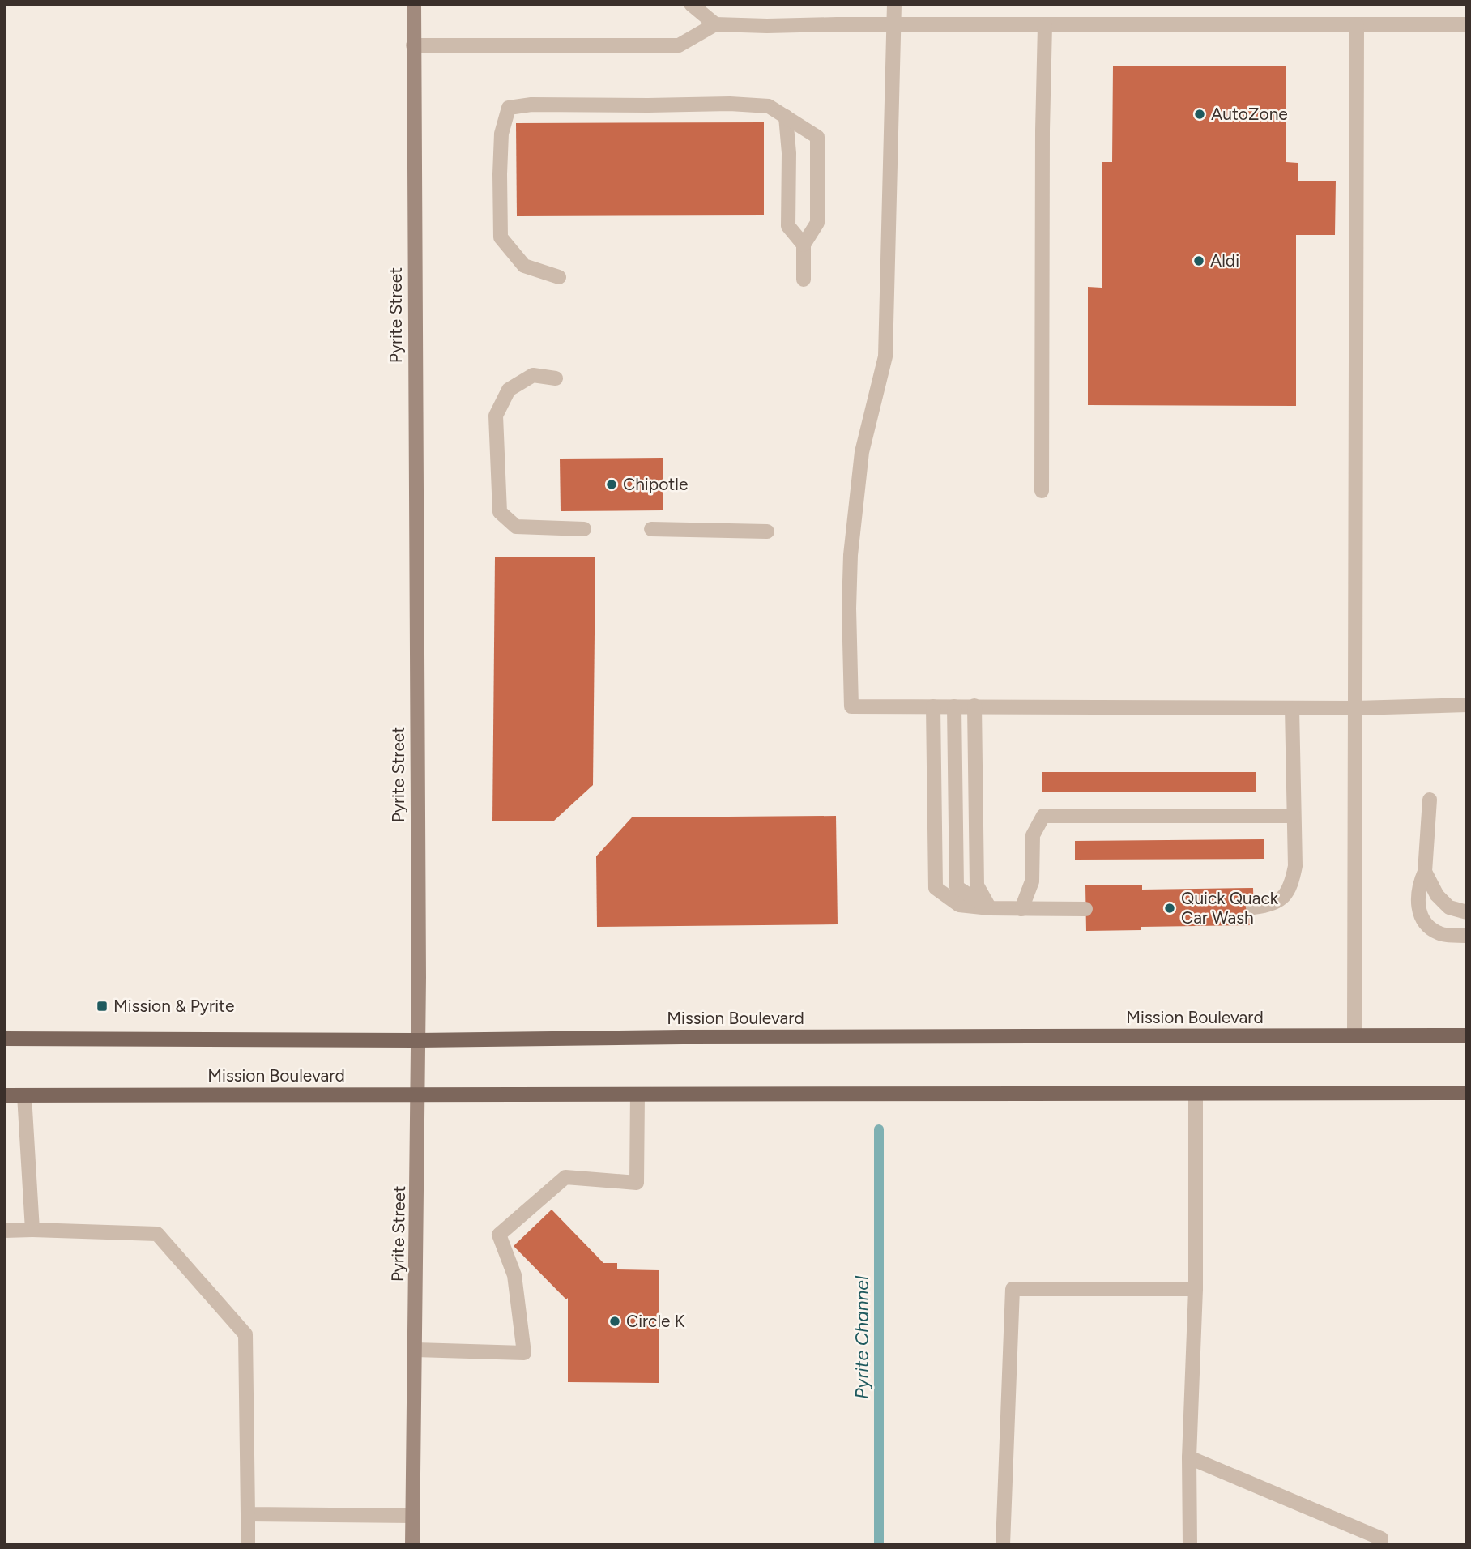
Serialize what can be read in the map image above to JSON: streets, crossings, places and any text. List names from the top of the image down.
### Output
{
  "streets": {
    "main road": ["Mission Boulevard"],
    "street": ["Pyrite Street"]
  },
  "crossings": [
    ["Pyrite Street", "Mission Boulevard"]
  ],
  "water": ["Pyrite Channel"],
  "places": {
    "other": [
      "AutoZone",
      "Aldi",
      "Chipotle",
      "Quick Quack Car Wash",
      "Circle K"
    ],
    "transit": ["Mission & Pyrite"]
  }
}
